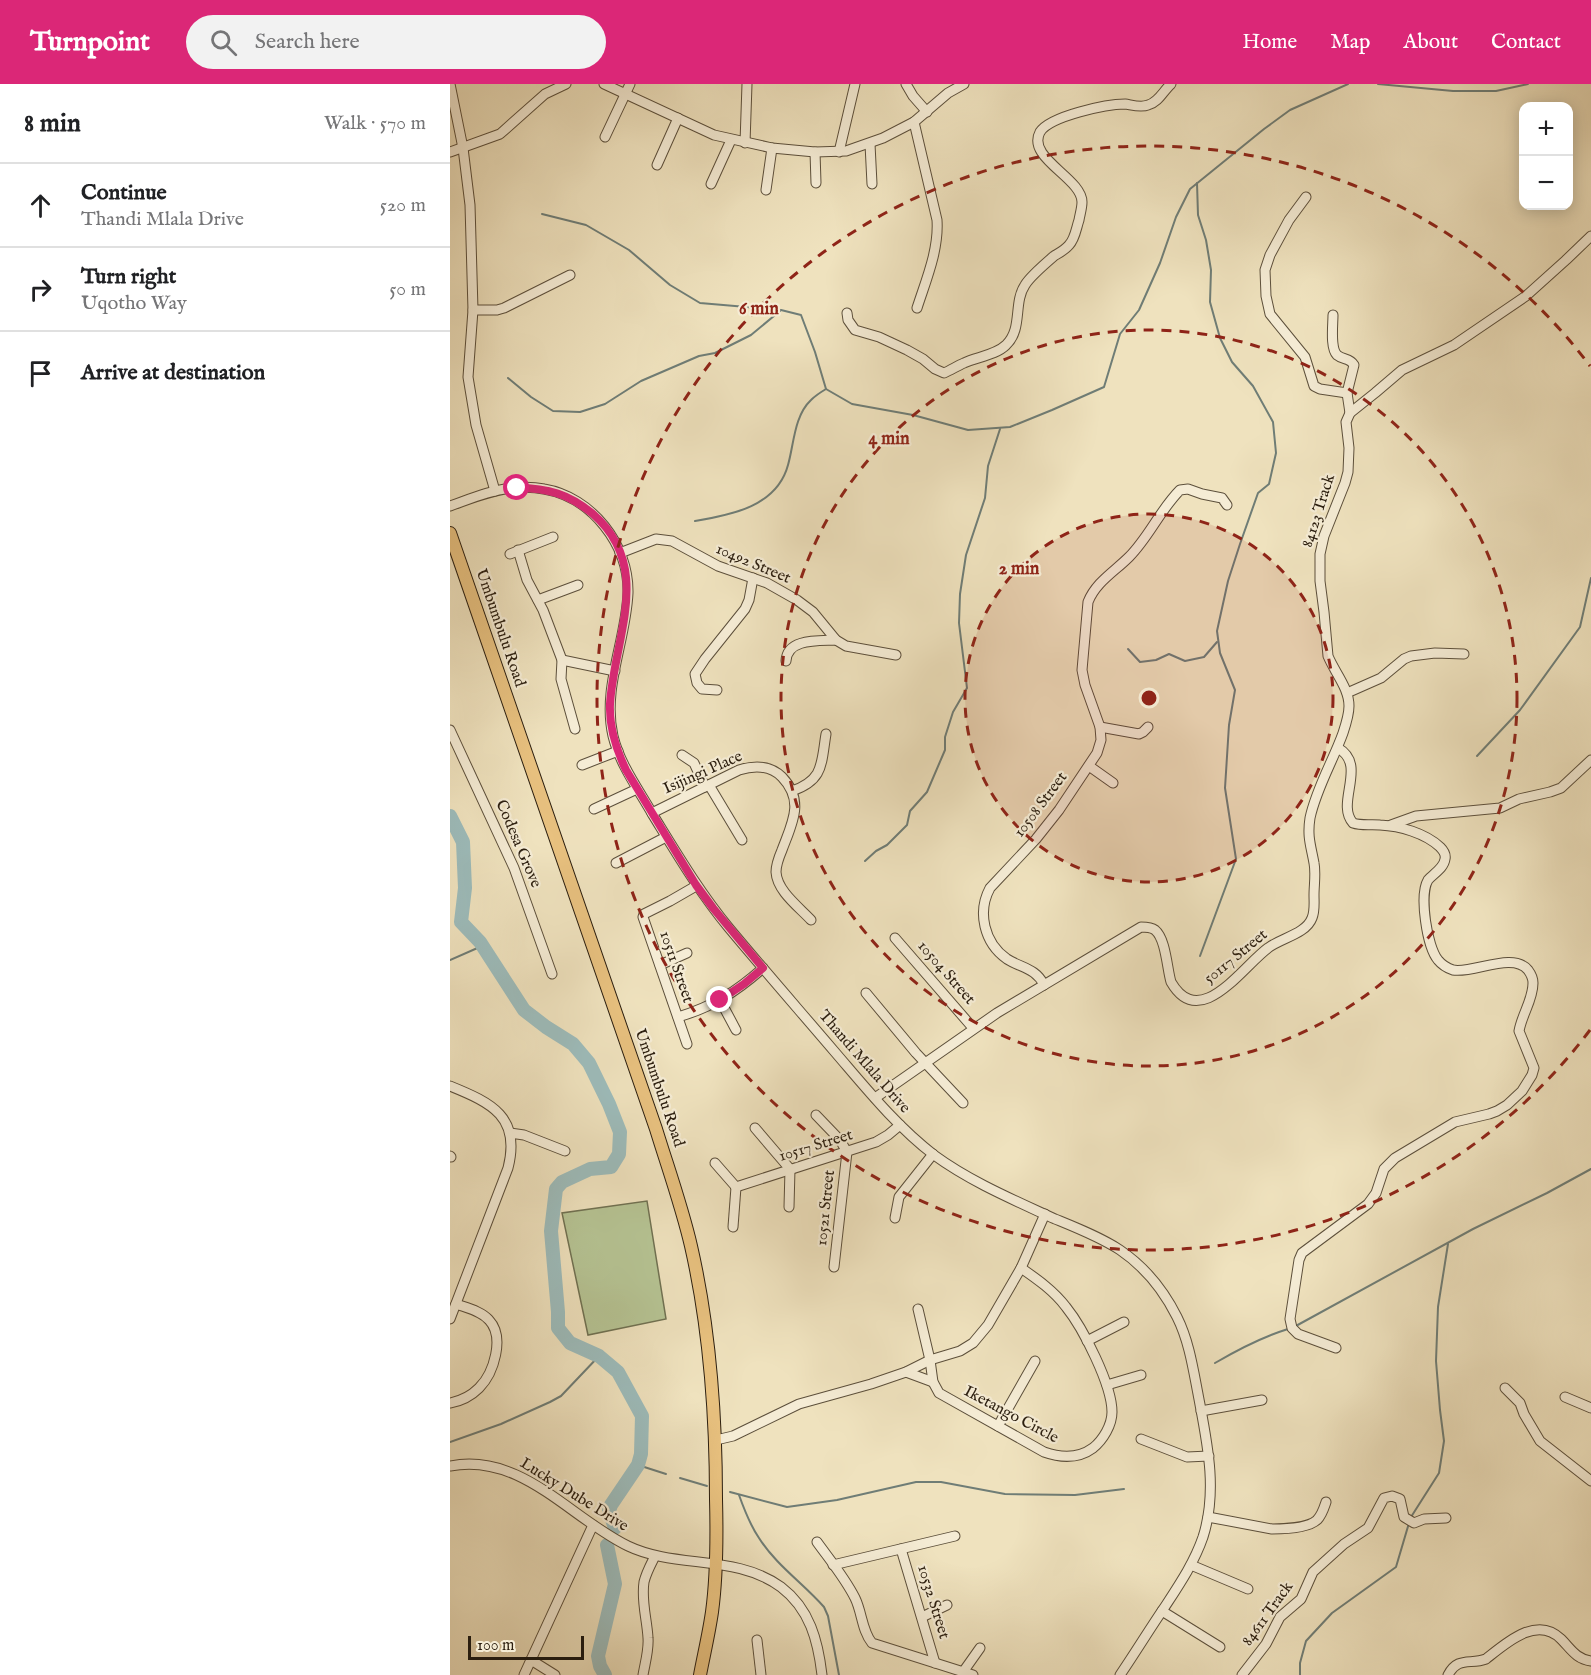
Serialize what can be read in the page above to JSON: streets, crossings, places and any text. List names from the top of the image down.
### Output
{
  "streets": {
    "main road": ["Umbumbulu Road"],
    "street": [
      "84123 Track",
      "10492 Street",
      "Isijingi Place",
      "10508 Street",
      "Codesa Grove",
      "50117 Street",
      "10511 Street",
      "10504 Street",
      "Thandi Mlala Drive",
      "10517 Street",
      "10521 Street",
      "Iketango Circle",
      "Lucky Dube Drive",
      "10532 Street",
      "84611 Track"
    ]
  },
  "crossings": [
    ["84123 Track", "50117 Street"],
    ["10492 Street", "Thandi Mlala Drive"],
    ["Umbumbulu Road", "Lucky Dube Drive"],
    ["Isijingi Place", "Thandi Mlala Drive"],
    ["10508 Street", "50117 Street"],
    ["10511 Street", "Thandi Mlala Drive"],
    ["Thandi Mlala Drive", "10517 Street"],
    ["10517 Street", "10521 Street"]
  ],
  "scale_bar": "100 m",
  "page": {
    "header": "Turnpoint",
    "search": "Search here",
    "nav": [
      "Home",
      "Map",
      "About",
      "Contact"
    ],
    "heading": ["8 min", "Walk · 570 m"],
    "map_buttons": ["+", "−"],
    "list": [
      ["Continue", "Thandi Mlala Drive", "520 m"],
      ["Turn right", "Uqotho Way", "50 m"],
      "Arrive at destination"
    ],
    "scale": "100 m"
  },
  "rings": ["6 min", "4 min", "2 min"]
}
